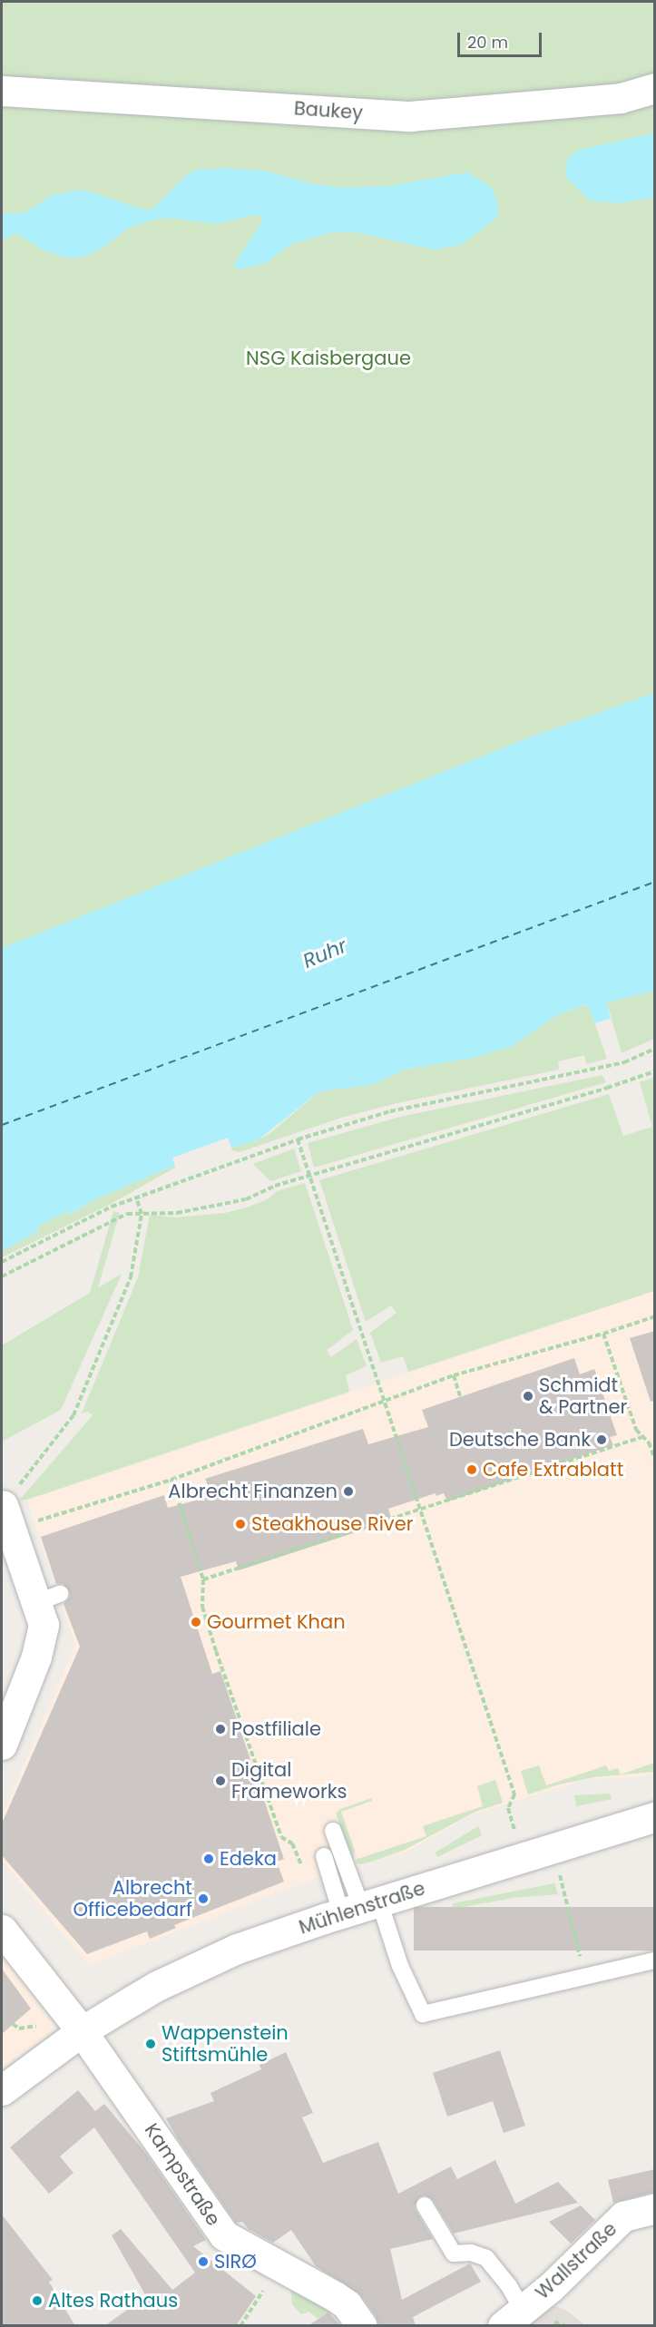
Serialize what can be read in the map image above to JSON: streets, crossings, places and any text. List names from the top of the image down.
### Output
{
  "streets": {
    "street": [
      "Baukey",
      "Mühlenstraße",
      "Kampstraße",
      "Wallstraße"
    ]
  },
  "crossings": [
    ["Mühlenstraße", "Kampstraße"]
  ],
  "water": ["Ruhr"],
  "parks": ["NSG Kaisbergaue"],
  "places": [
    "Schmidt & Partner",
    "Deutsche Bank",
    "Cafe Extrablatt",
    "Albrecht Finanzen",
    "Steakhouse River",
    "Gourmet Khan",
    "Postfiliale",
    "Digital Frameworks",
    "Edeka",
    "Albrecht Officebedarf",
    "Wappenstein Stiftsmühle",
    "SIRØ",
    "Altes Rathaus"
  ],
  "scale_bar": "20 m"
}
